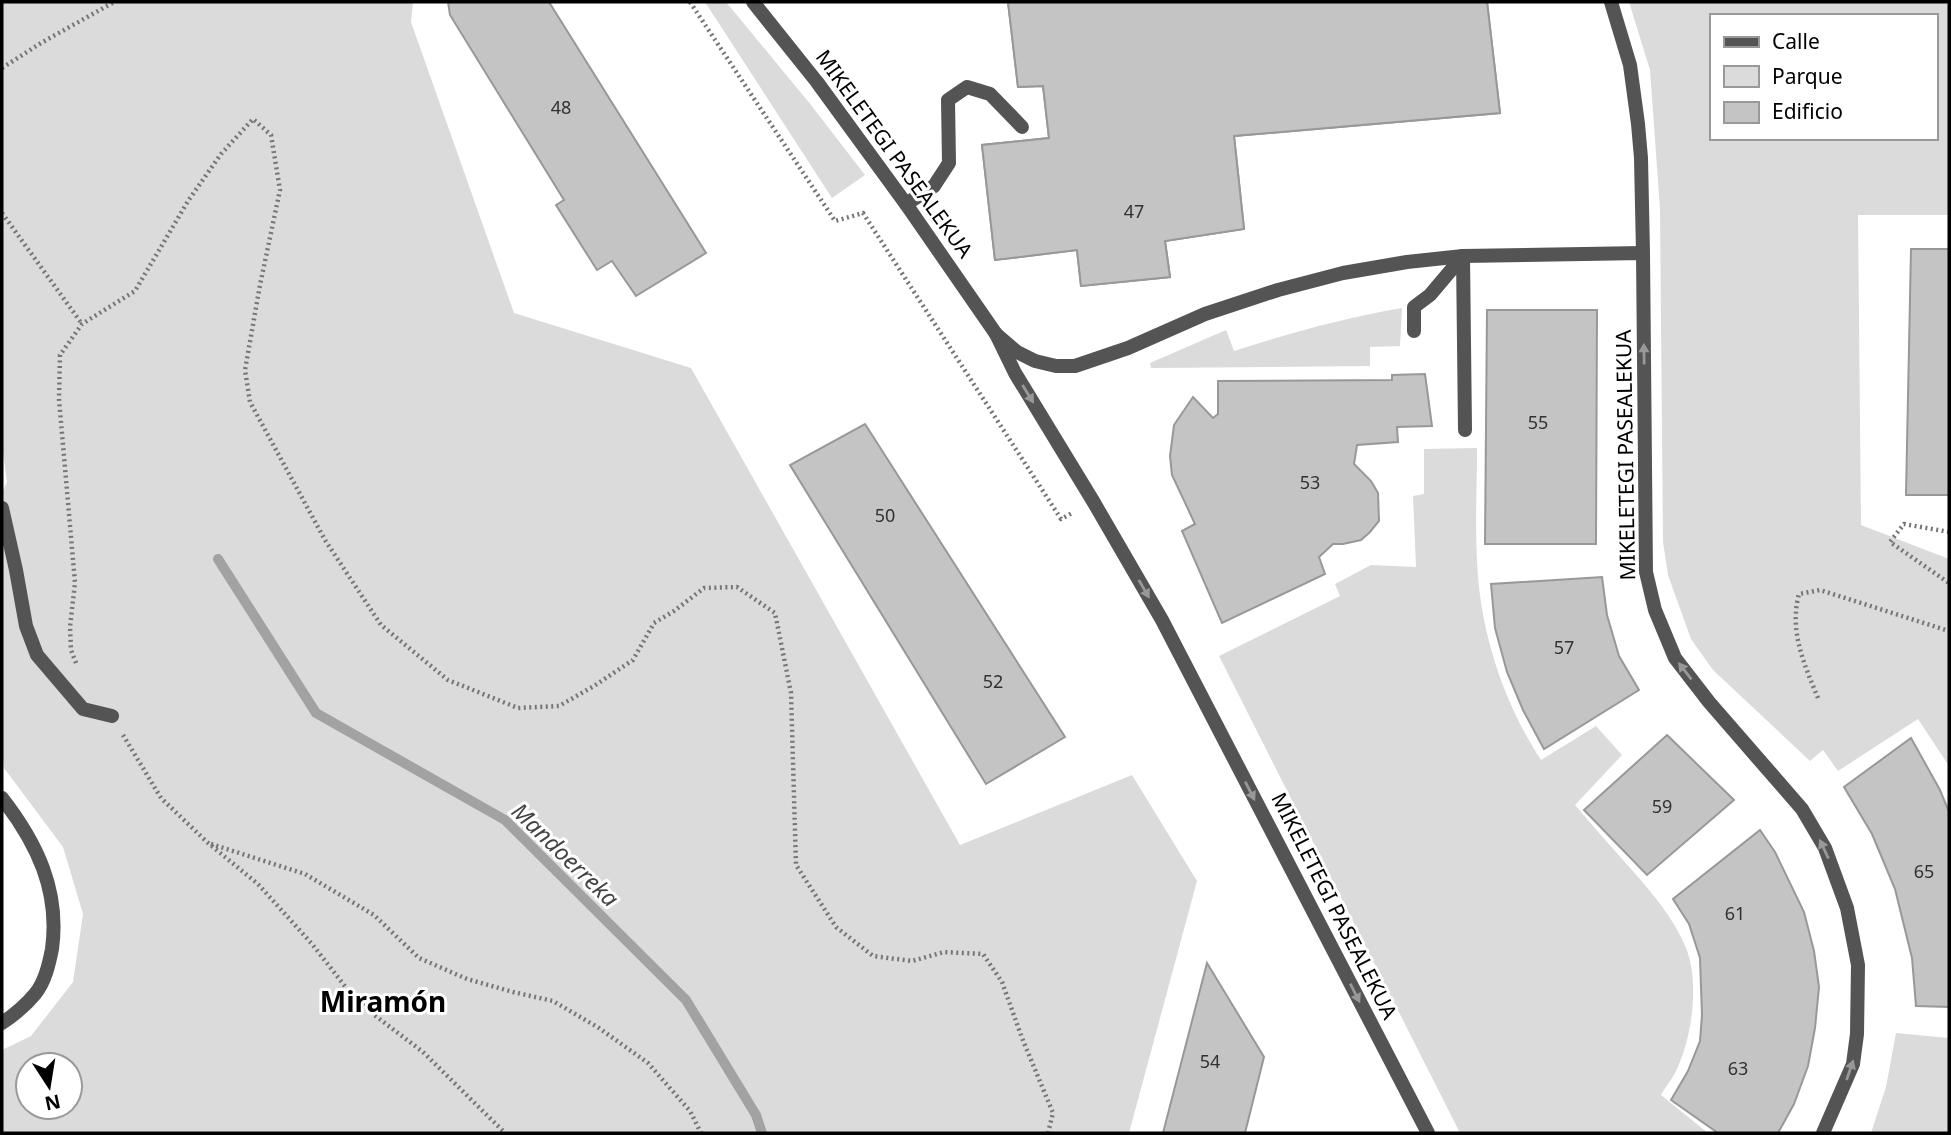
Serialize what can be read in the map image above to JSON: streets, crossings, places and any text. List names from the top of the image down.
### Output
{
  "streets": {
    "street": ["MIKELETEGI PASEALEKUA"]
  },
  "districts": ["Miramón"],
  "water": ["Mandoerreka"],
  "house_numbers": [
    "48",
    "47",
    "55",
    "53",
    "50",
    "57",
    "52",
    "59",
    "65",
    "61",
    "54",
    "63"
  ],
  "legend": ["Calle", "Parque", "Edificio"],
  "north": "bottom"
}
